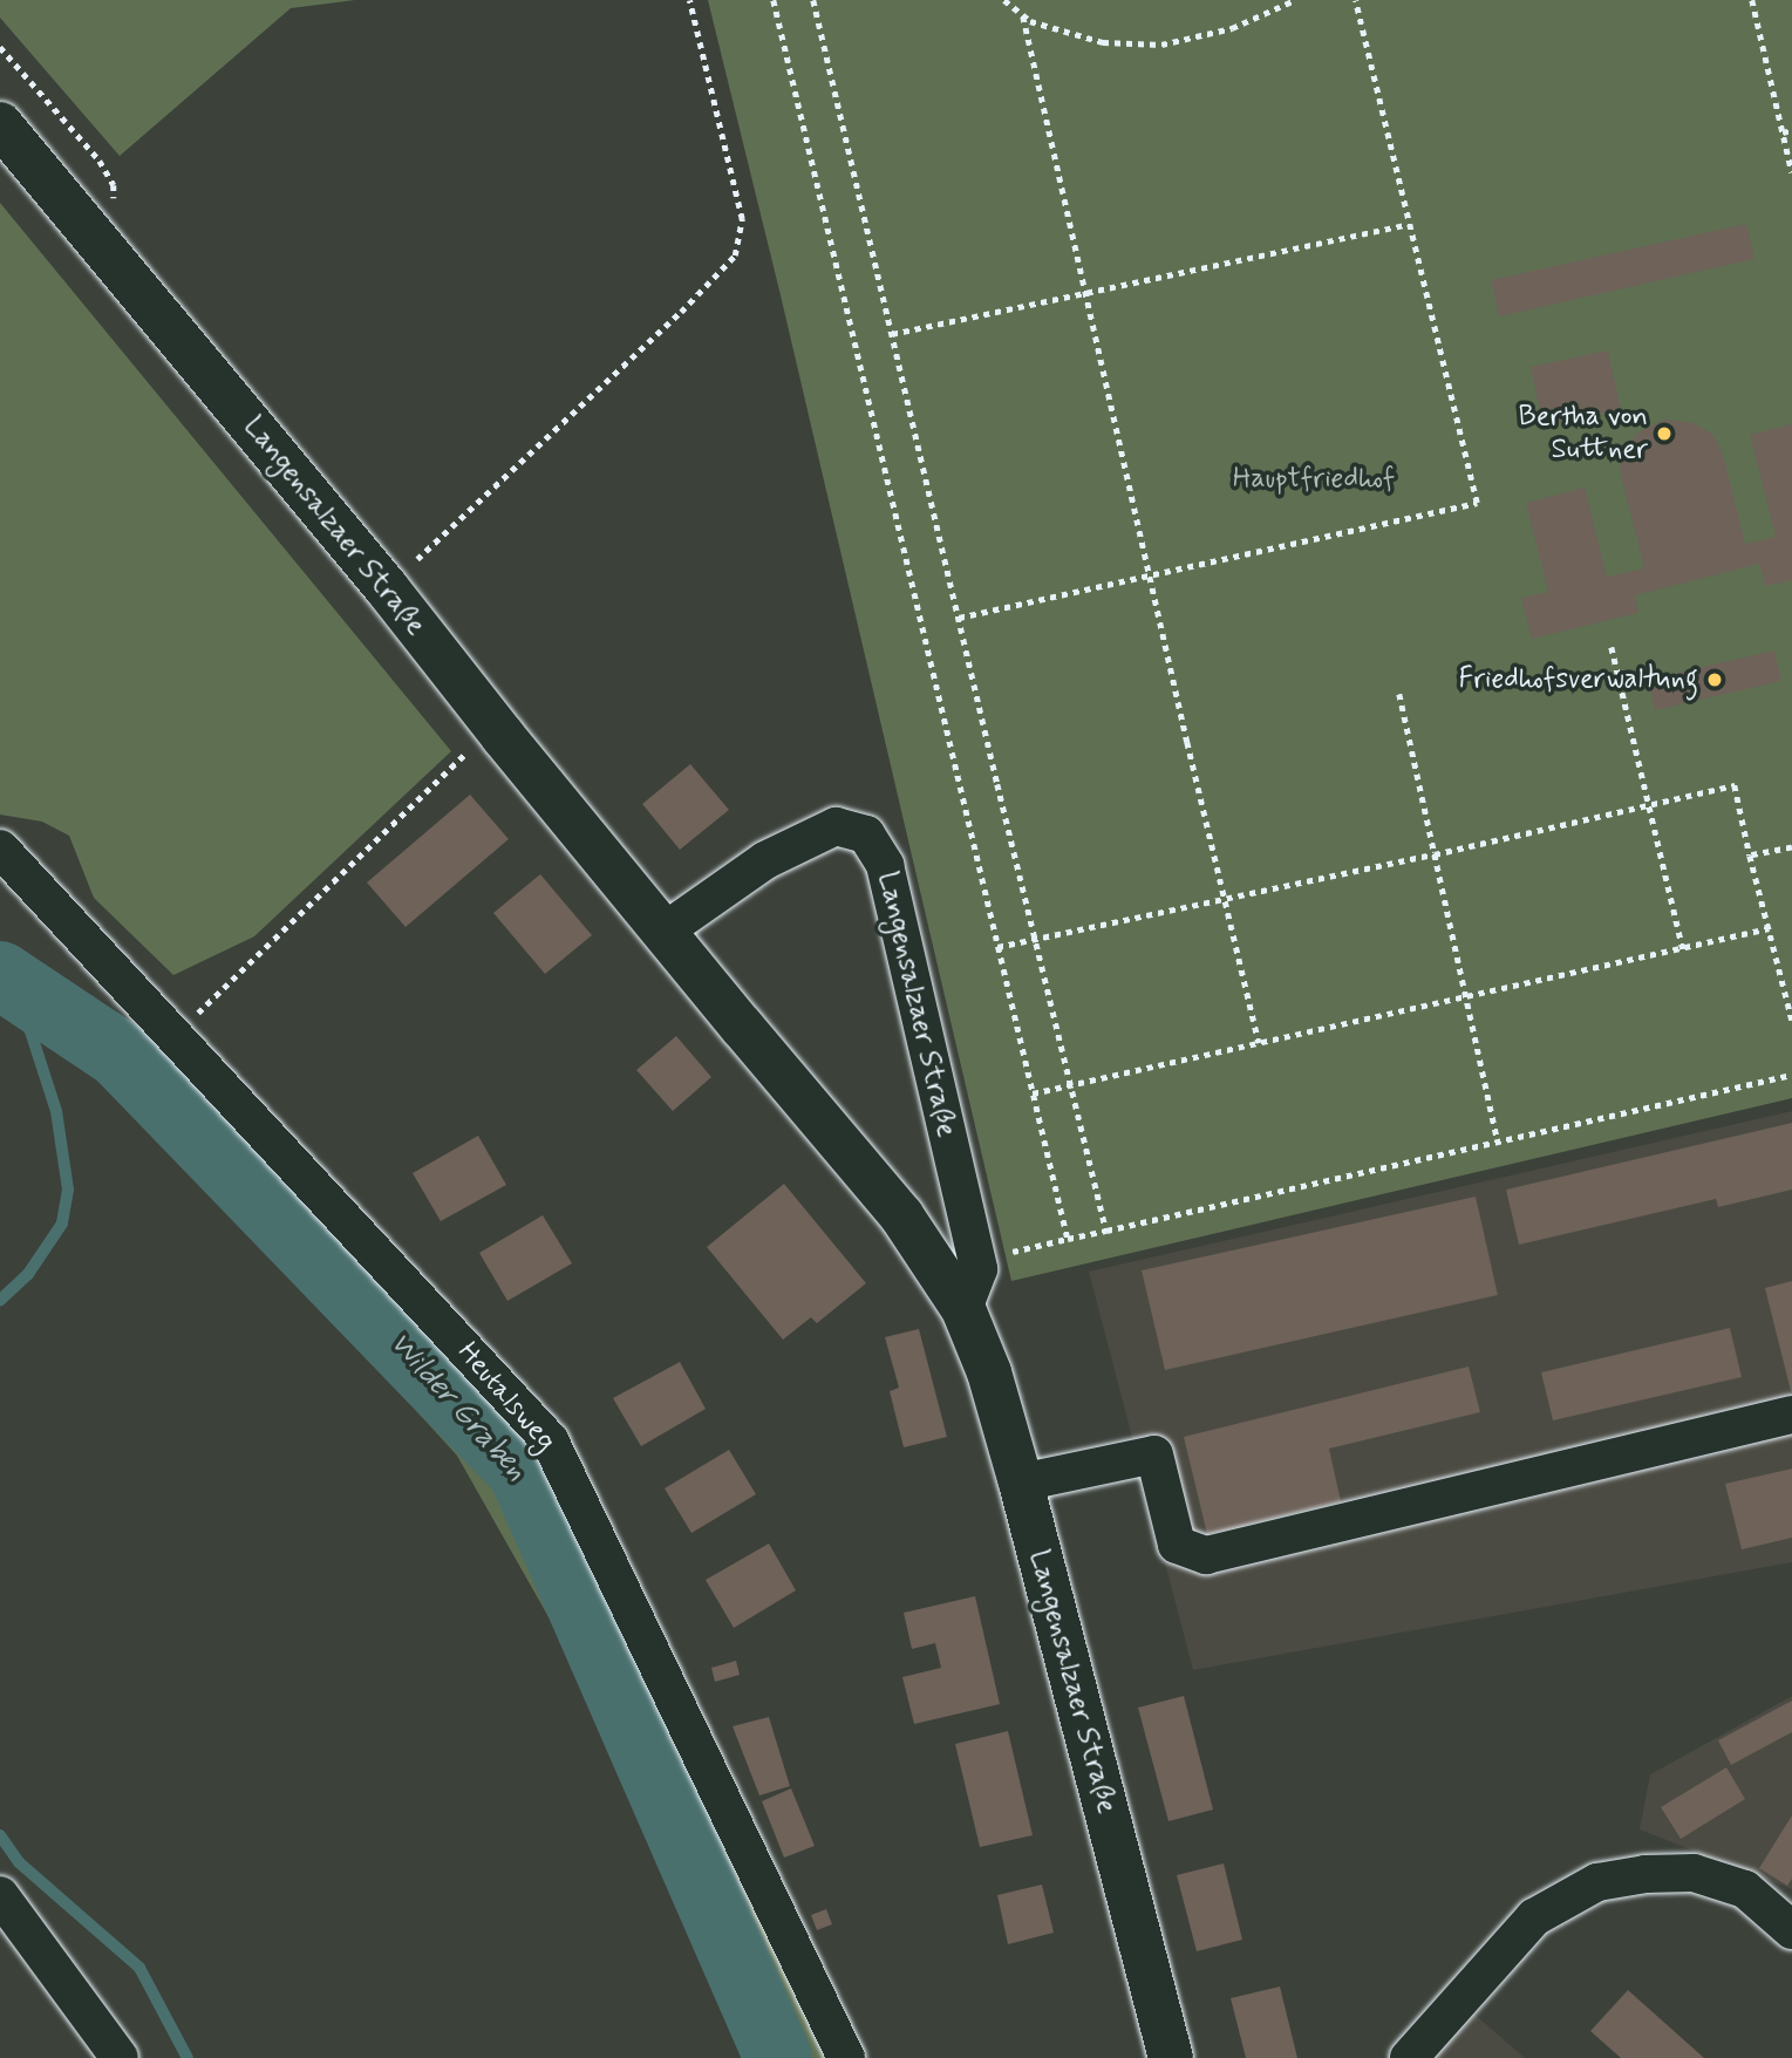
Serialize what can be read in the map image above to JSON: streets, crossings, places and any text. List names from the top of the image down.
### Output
{
  "streets": {
    "main road": ["Langensalzaer Straße"],
    "street": ["Heutalsweg"]
  },
  "water": ["Wilder Graben"],
  "parks": ["Hauptfriedhof"],
  "places": ["Bertha von Suttner", "Friedhofsverwaltung"]
}
